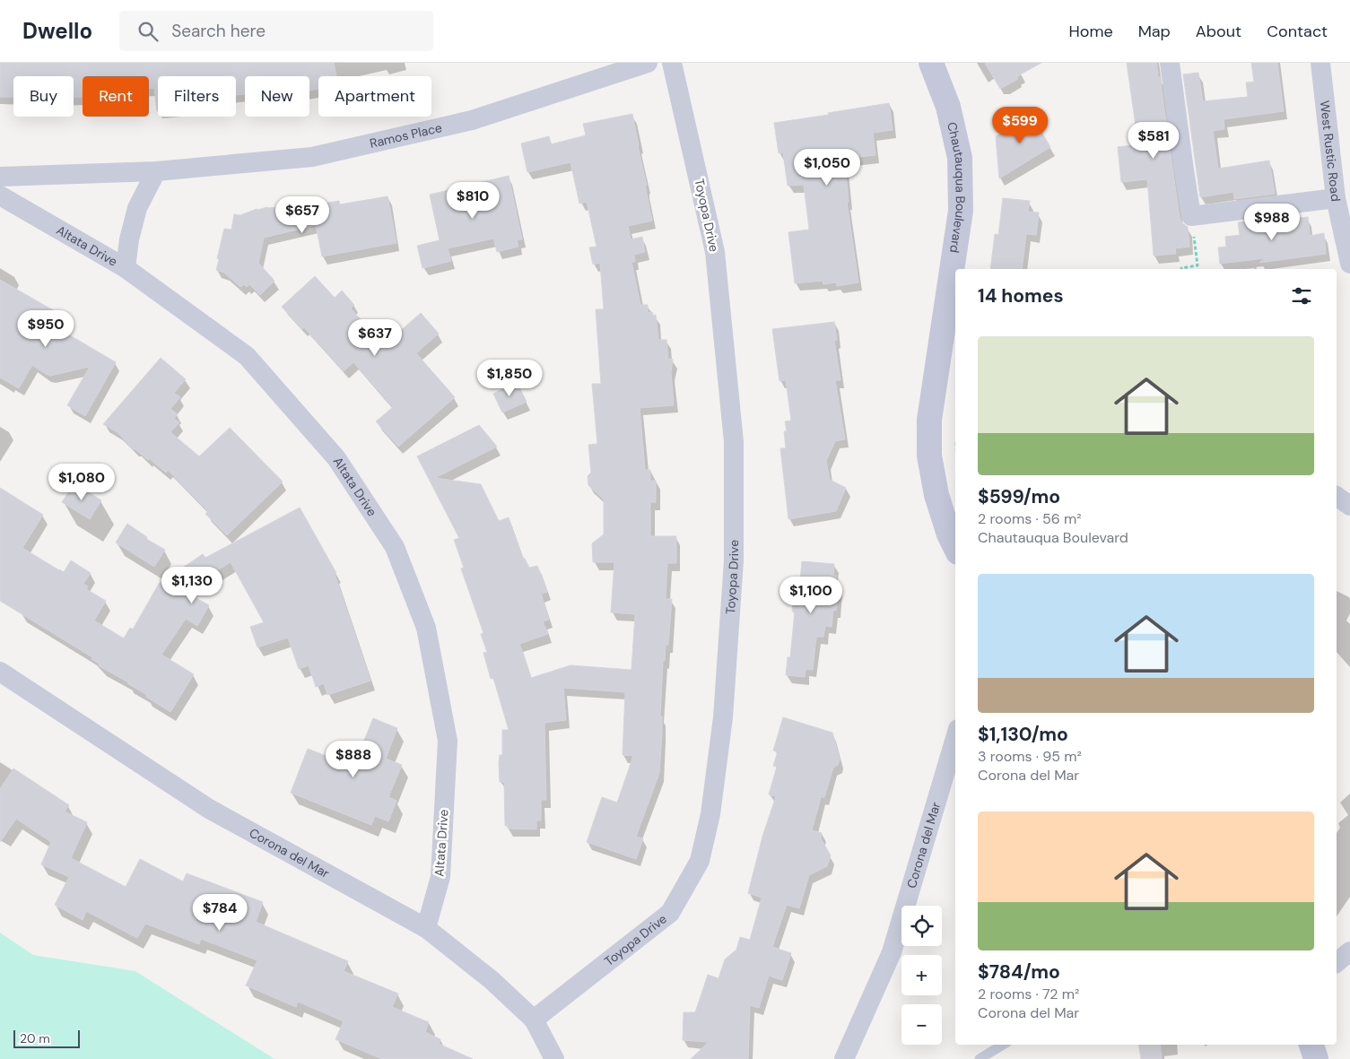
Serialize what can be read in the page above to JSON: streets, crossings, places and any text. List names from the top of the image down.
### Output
{
  "streets": {
    "street": [
      "Ramos Place",
      "West Rustic Road",
      "Chautauqua Boulevard",
      "Toyopa Drive",
      "Altata Drive",
      "Corona del Mar"
    ]
  },
  "crossings": [
    ["Toyopa Drive", "Corona del Mar"],
    ["Altata Drive", "Corona del Mar"]
  ],
  "scale_bar": "20 m",
  "page": {
    "header": "Dwello",
    "search": "Search here",
    "nav": [
      "Home",
      "Map",
      "About",
      "Contact"
    ],
    "chip": [
      "Buy",
      "Rent",
      "Filters",
      "New",
      "Apartment"
    ],
    "price": [
      "$599",
      "$581",
      "$1,050",
      "$810",
      "$657",
      "$988",
      "$950",
      "$637",
      "$1,850",
      "$1,080",
      "$1,130",
      "$1,100",
      "$888",
      "$784"
    ],
    "heading": "14 homes",
    "list": [
      {
        "name": "$599/mo",
        "note": "2 rooms · 56 m² · Chautauqua Boulevard"
      },
      {
        "name": "$1,130/mo",
        "note": "3 rooms · 95 m² · Corona del Mar"
      },
      {
        "name": "$784/mo",
        "note": "2 rooms · 72 m² · Corona del Mar"
      }
    ],
    "map_buttons": ["+", "−"],
    "scale": "20 m"
  }
}
